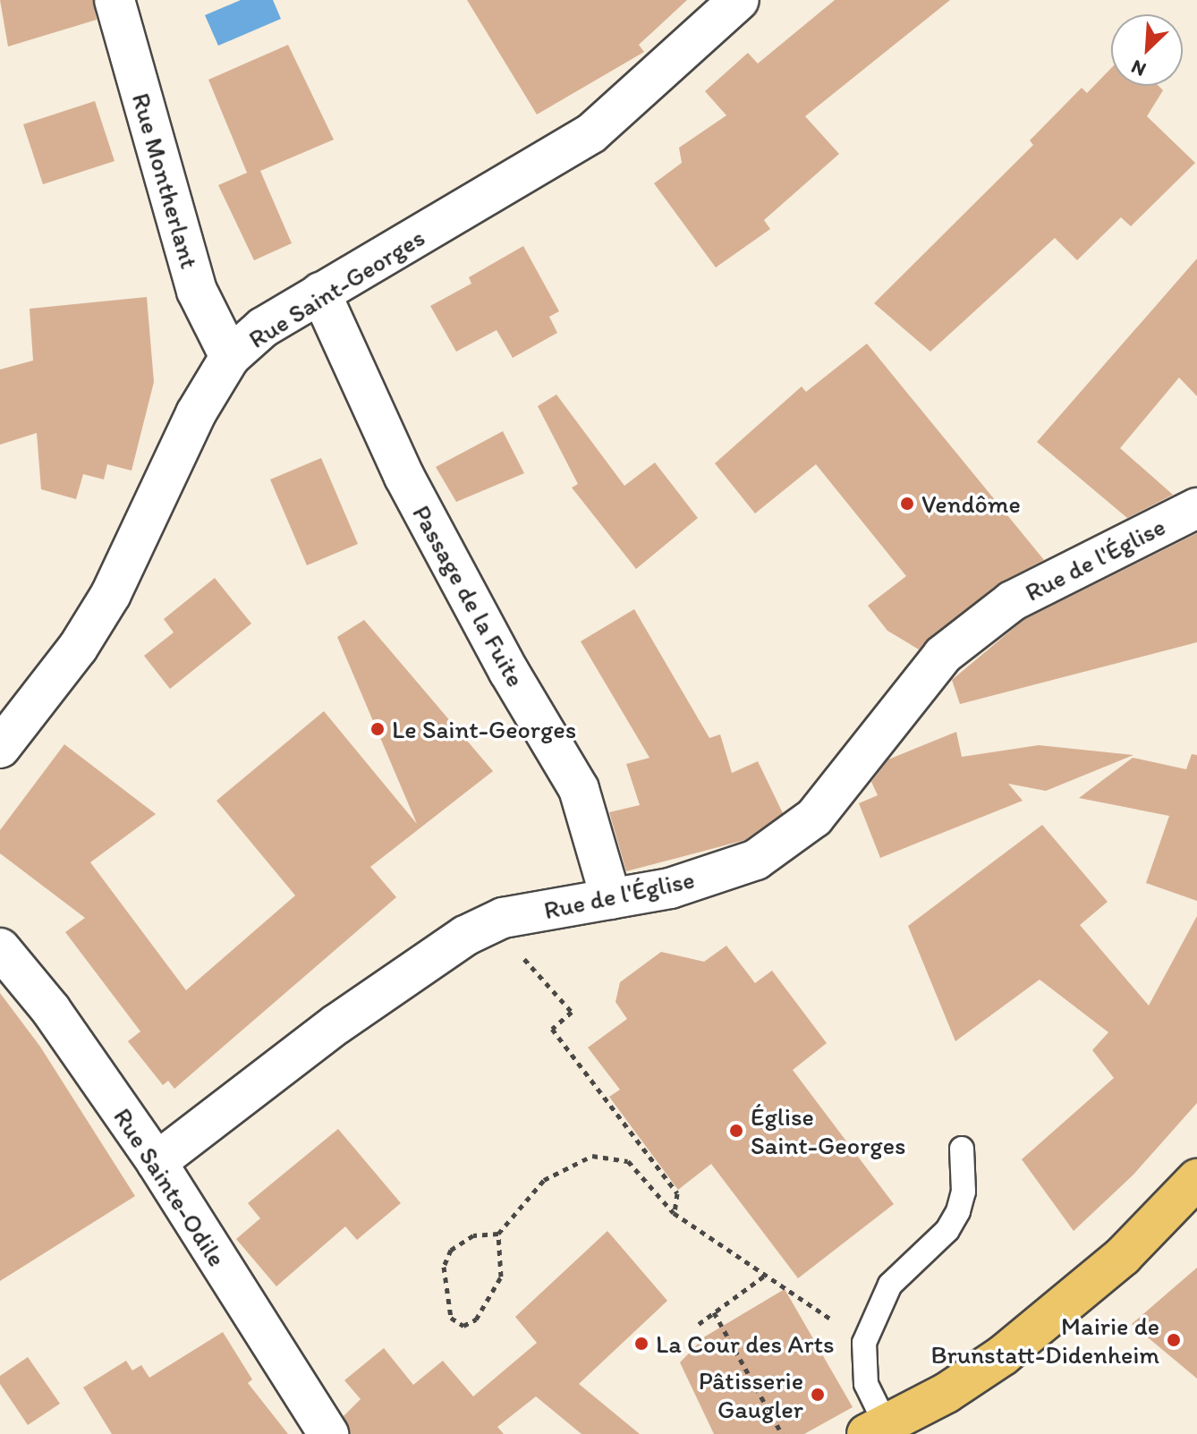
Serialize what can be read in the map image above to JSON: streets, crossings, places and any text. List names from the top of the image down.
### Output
{
  "streets": {
    "street": [
      "Rue Montherlant",
      "Rue Saint-Georges",
      "Rue de l'Église",
      "Passage de la Fuite",
      "Rue Sainte-Odile"
    ]
  },
  "crossings": [
    ["Rue Montherlant", "Rue Saint-Georges"],
    ["Rue Saint-Georges", "Passage de la Fuite"],
    ["Rue de l'Église", "Passage de la Fuite"],
    ["Rue de l'Église", "Rue Sainte-Odile"]
  ],
  "places": [
    "Vendôme",
    "Le Saint-Georges",
    "Église Saint-Georges",
    "Mairie de Brunstatt-Didenheim",
    "La Cour des Arts",
    "Pâtisserie Gaugler"
  ],
  "north": "bottom left"
}
